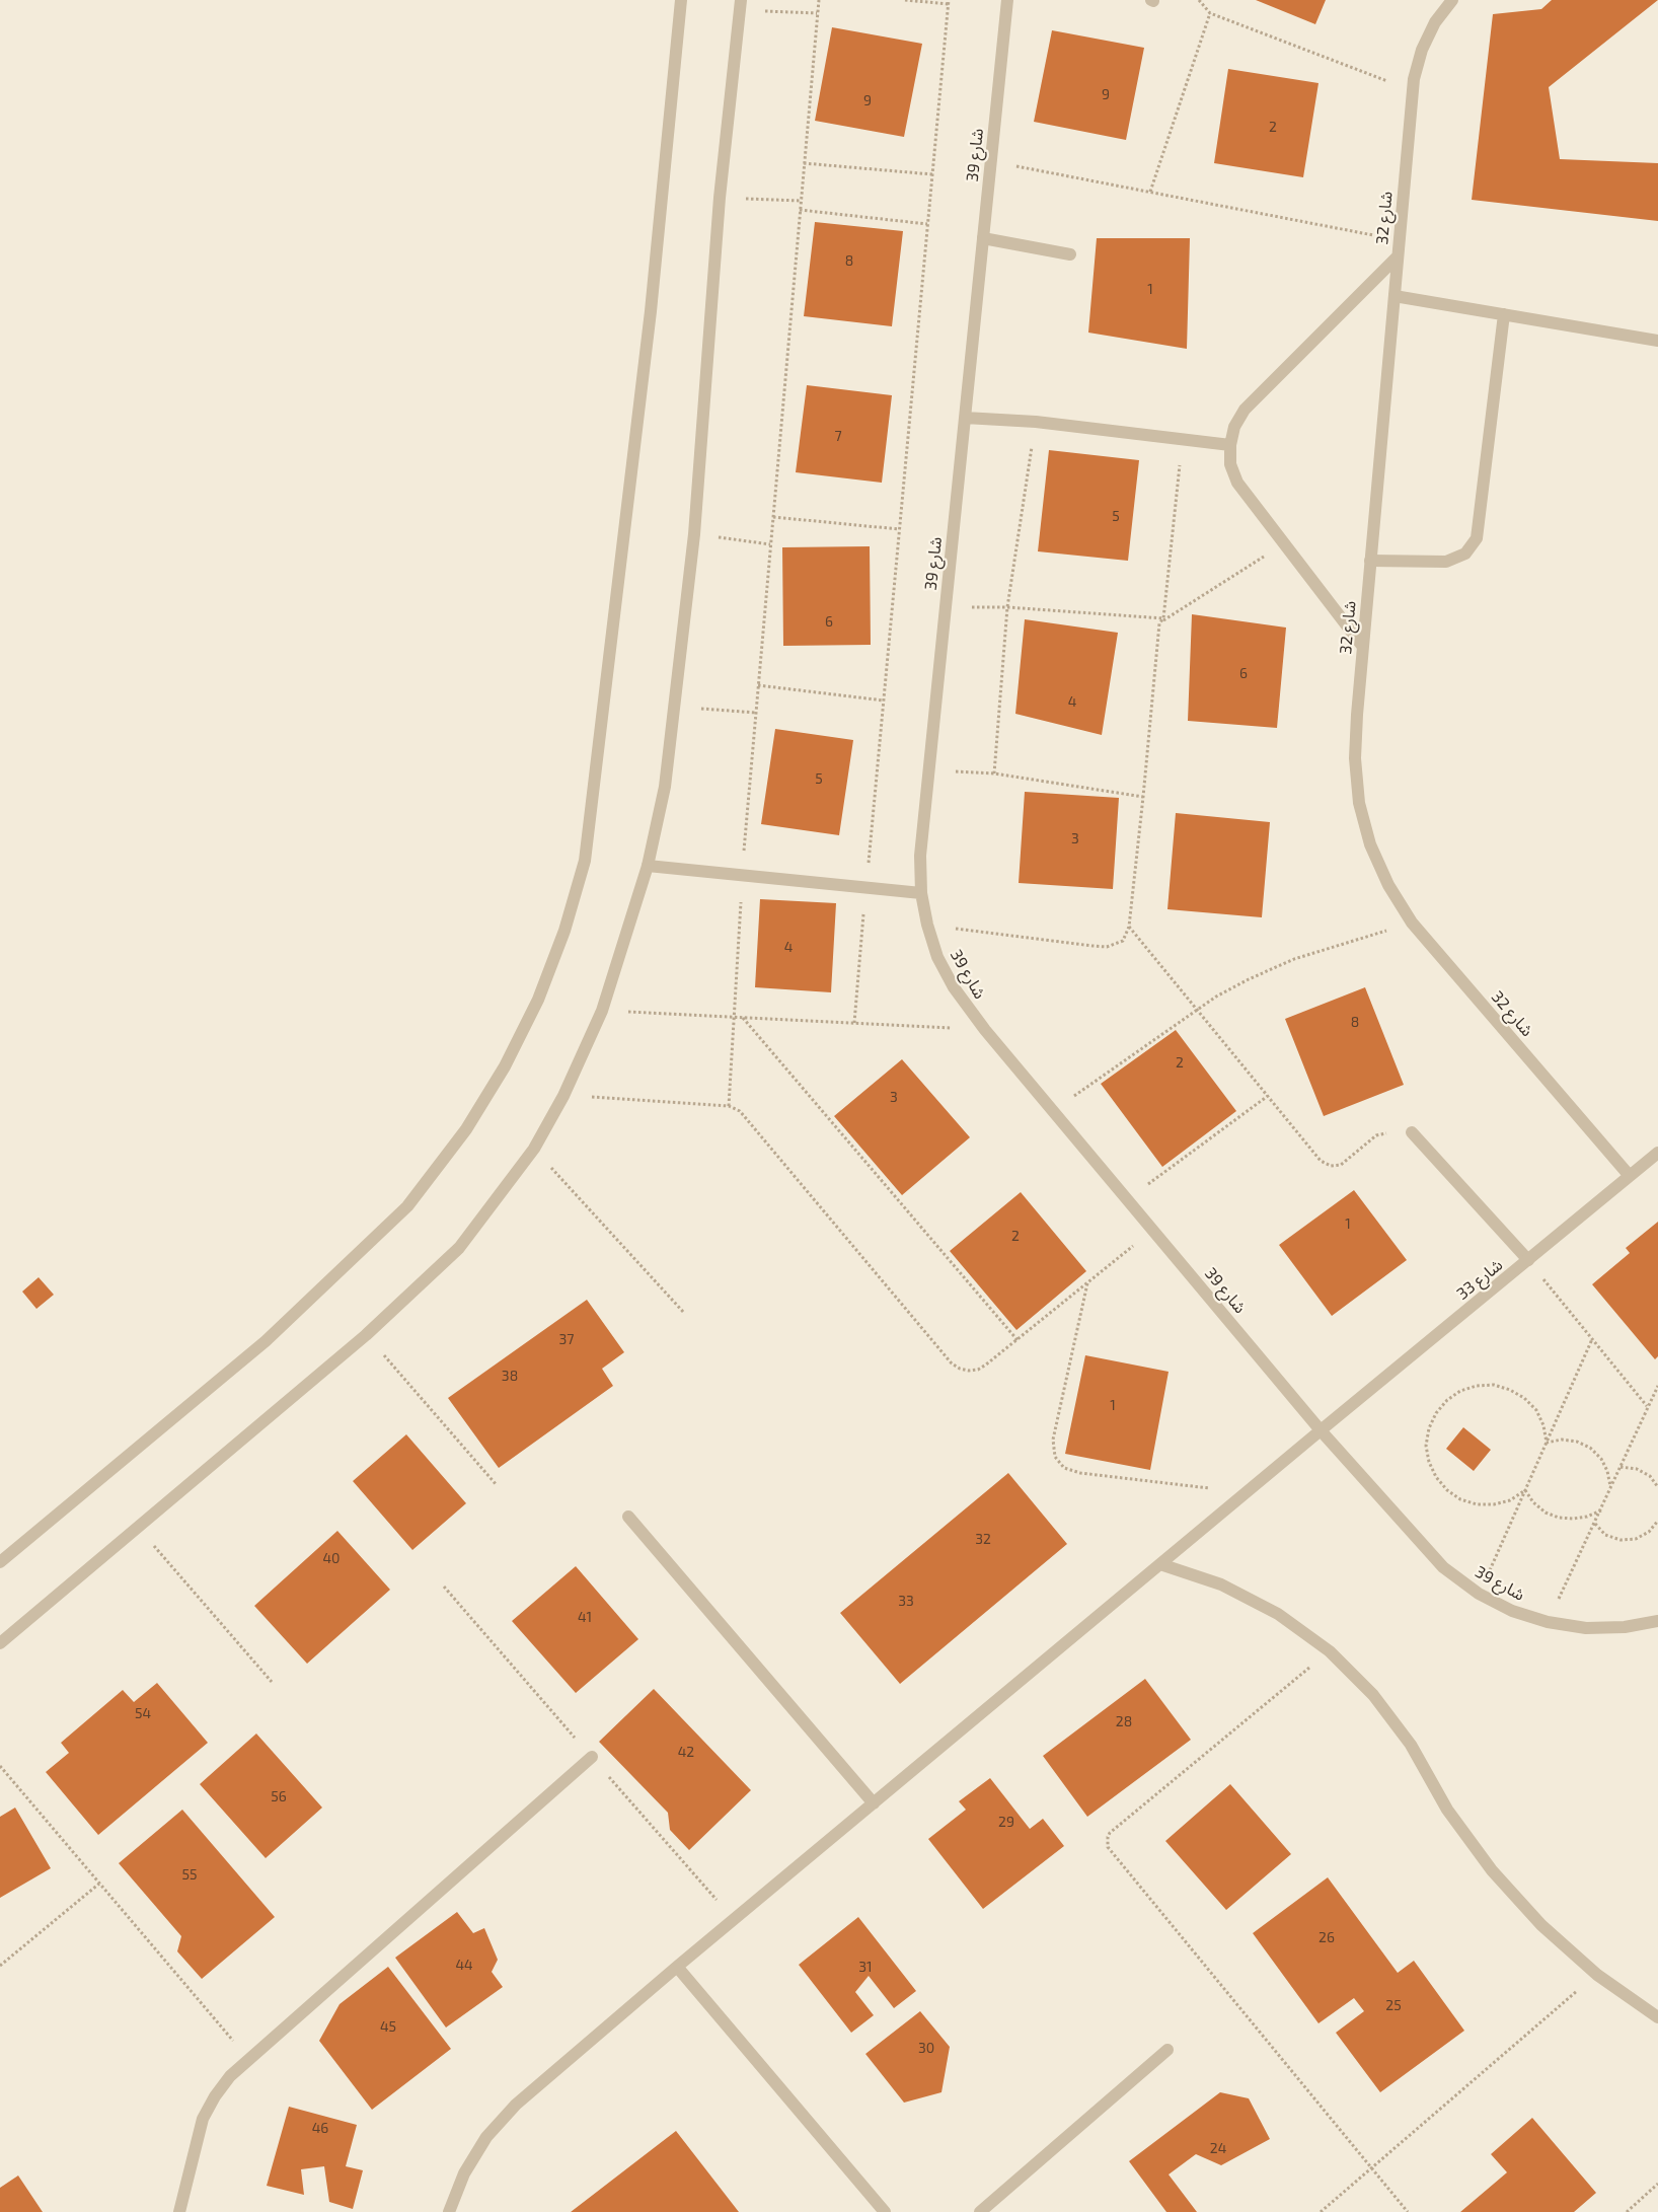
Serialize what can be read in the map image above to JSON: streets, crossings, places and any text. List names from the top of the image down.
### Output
{
  "streets": {
    "street": ["شارع 39", "شارع 32", "شارع 33"]
  },
  "crossings": [
    ["شارع 39", "شارع 33"],
    ["شارع 32", "شارع 33"]
  ],
  "house_numbers": [
    "9",
    "9",
    "2",
    "8",
    "1",
    "7",
    "5",
    "6",
    "6",
    "4",
    "5",
    "3",
    "4",
    "8",
    "2",
    "3",
    "1",
    "2",
    "37",
    "38",
    "1",
    "32",
    "40",
    "33",
    "41",
    "54",
    "28",
    "42",
    "56",
    "29",
    "55",
    "26",
    "44",
    "31",
    "25",
    "45",
    "30",
    "46",
    "24"
  ]
}
